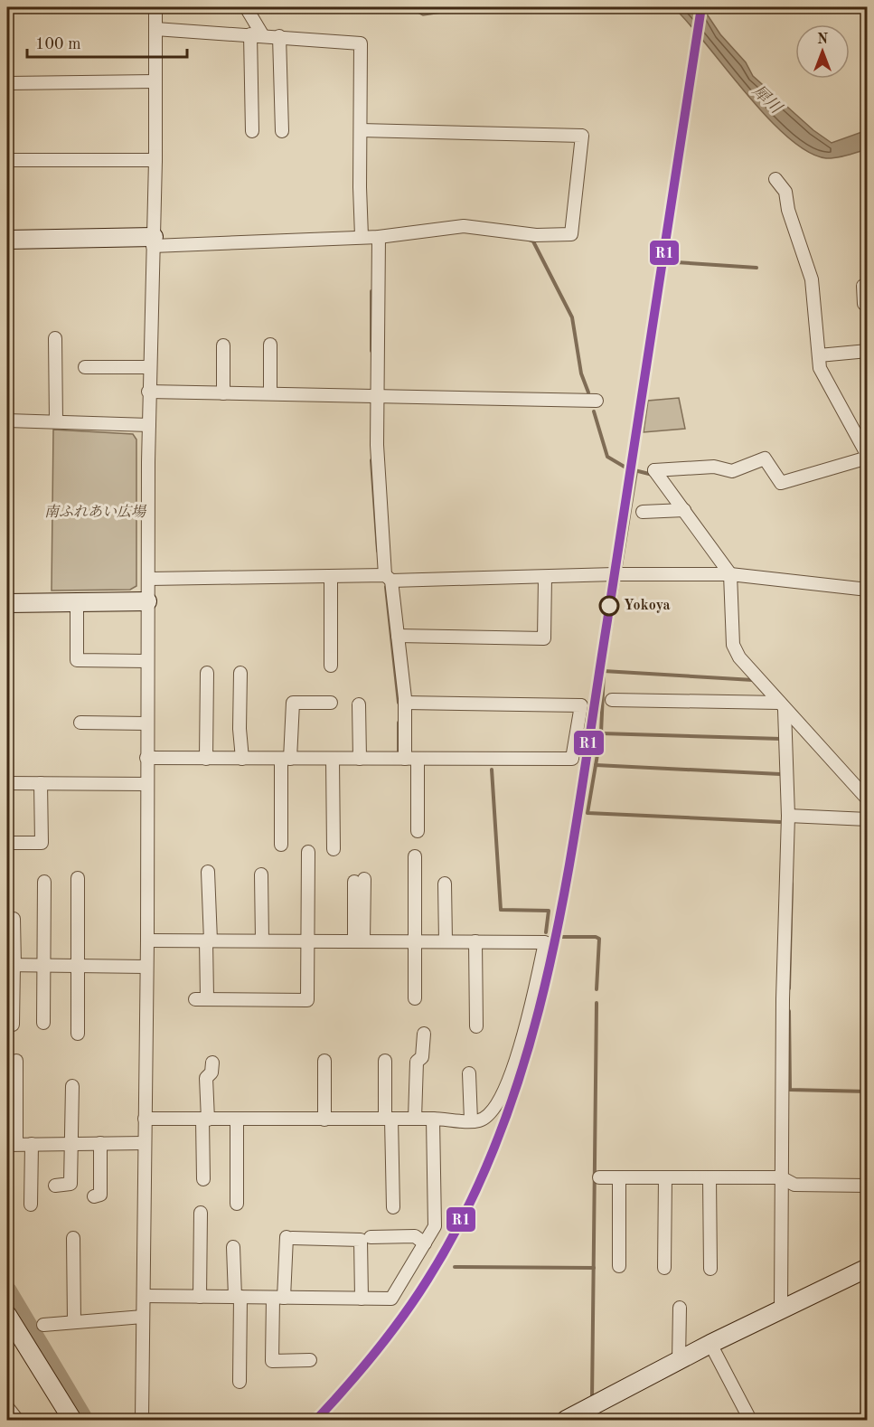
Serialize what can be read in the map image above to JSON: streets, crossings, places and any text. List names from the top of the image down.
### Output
{
  "water": ["犀川"],
  "parks": ["南ふれあい広場"],
  "places": ["Yokoya"],
  "lines": ["transit line R1"],
  "scale_bar": "100 m",
  "north": "top"
}
